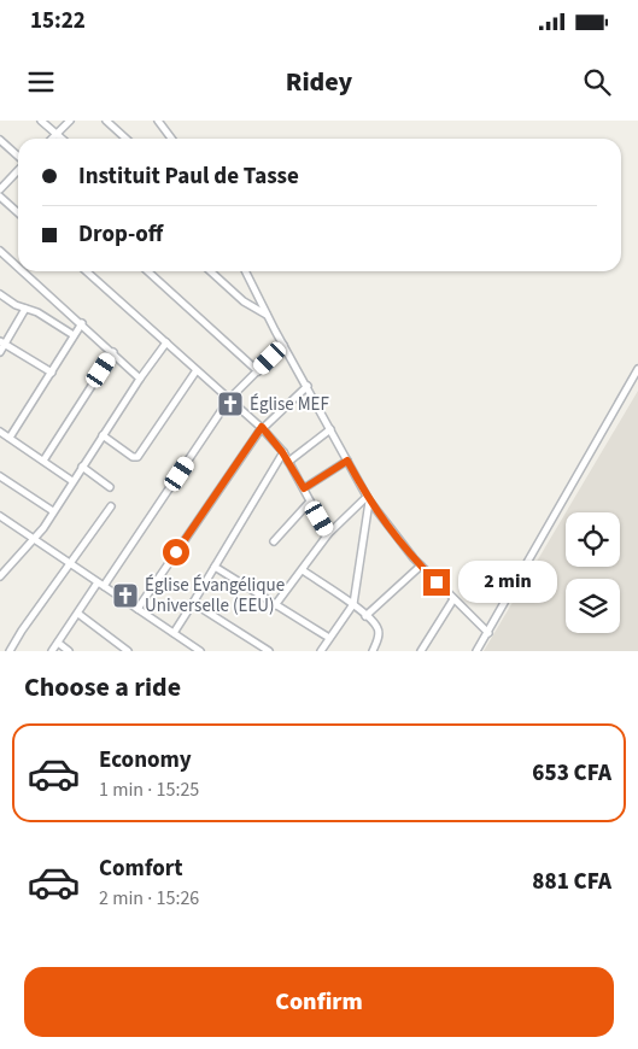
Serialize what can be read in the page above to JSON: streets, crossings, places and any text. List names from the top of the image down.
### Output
{
  "places": {
    "church": ["Église MEF", "Église Évangélique Universelle (EEU)"]
  },
  "page": {
    "status": "15:22",
    "header": "Ridey",
    "banner": ["Instituit Paul de Tasse", "Drop-off"],
    "bubble": "2 min",
    "heading": "Choose a ride",
    "list": [
      {
        "name": "Economy",
        "note": "1 min · 15:25",
        "value": "653 CFA"
      },
      {
        "name": "Comfort",
        "note": "2 min · 15:26",
        "value": "881 CFA"
      }
    ],
    "buttons": "Confirm"
  }
}
